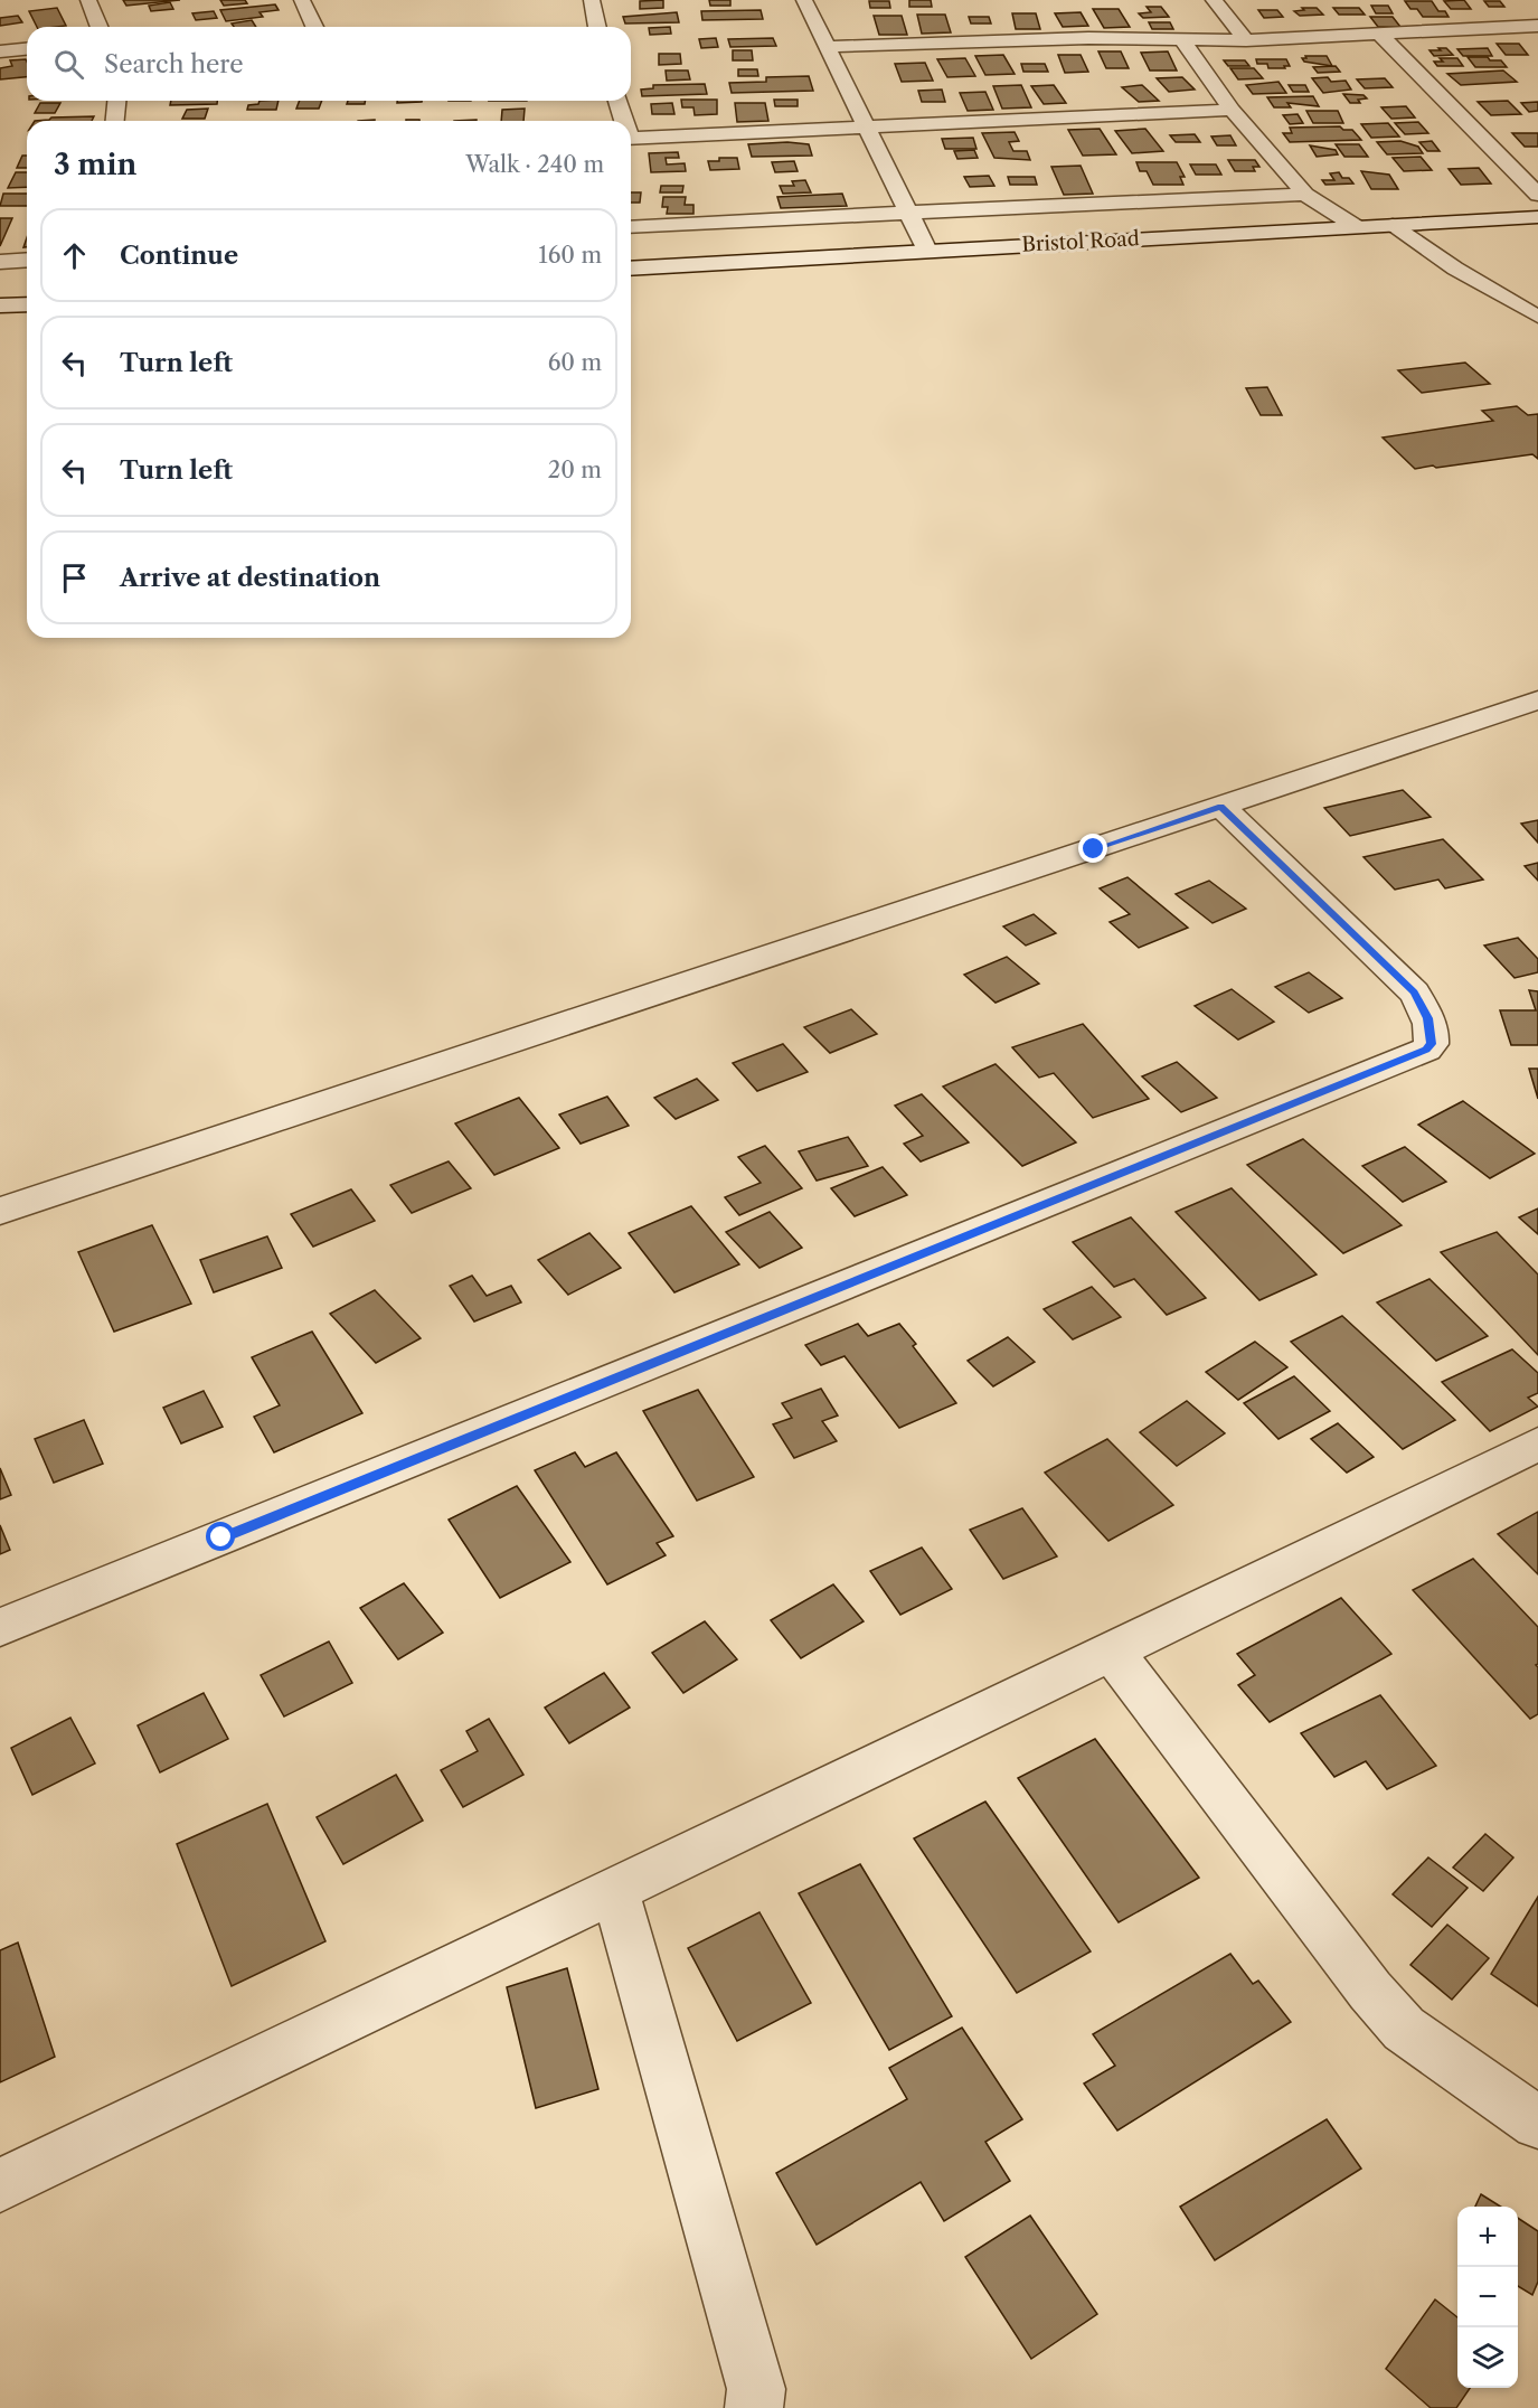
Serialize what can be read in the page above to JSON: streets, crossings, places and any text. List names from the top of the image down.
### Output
{
  "streets": {
    "street": ["Bristol Road"]
  },
  "page": {
    "search": "Search here",
    "heading": ["3 min", "Walk · 240 m"],
    "list": [
      ["Continue", "160 m"],
      ["Turn left", "60 m"],
      ["Turn left", "20 m"],
      "Arrive at destination"
    ],
    "map_buttons": ["+", "−"]
  }
}
